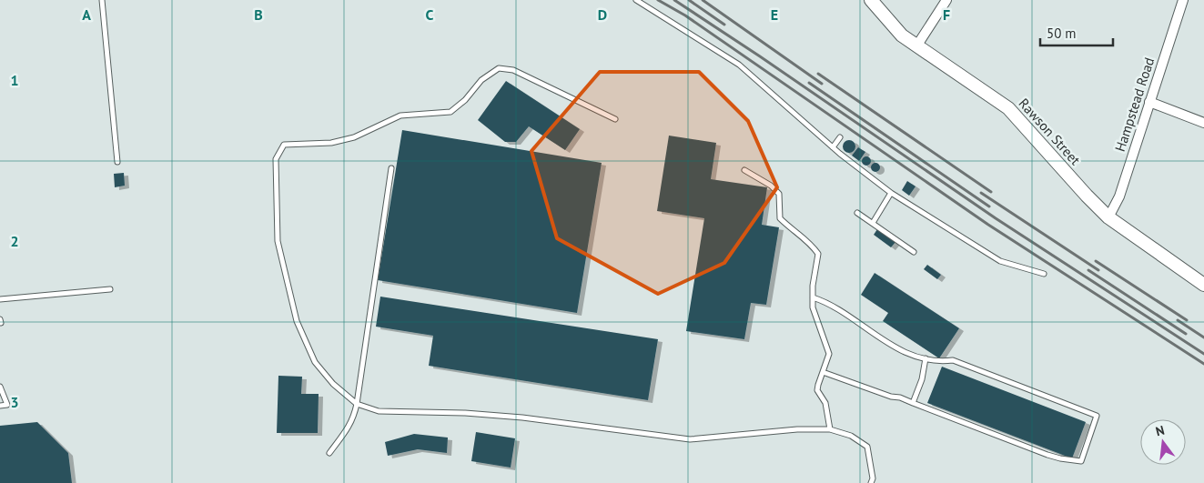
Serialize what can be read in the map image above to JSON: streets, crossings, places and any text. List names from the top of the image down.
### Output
{
  "streets": {
    "main road": ["Rawson Street"],
    "street": ["Hampstead Road"]
  },
  "crossings": [
    ["Hampstead Road", "Rawson Street"]
  ],
  "scale_bar": "50 m",
  "north": "top",
  "grid": {
    "columns": [
      "A",
      "B",
      "C",
      "D",
      "E",
      "F"
    ],
    "rows": ["1", "2", "3"]
  }
}
